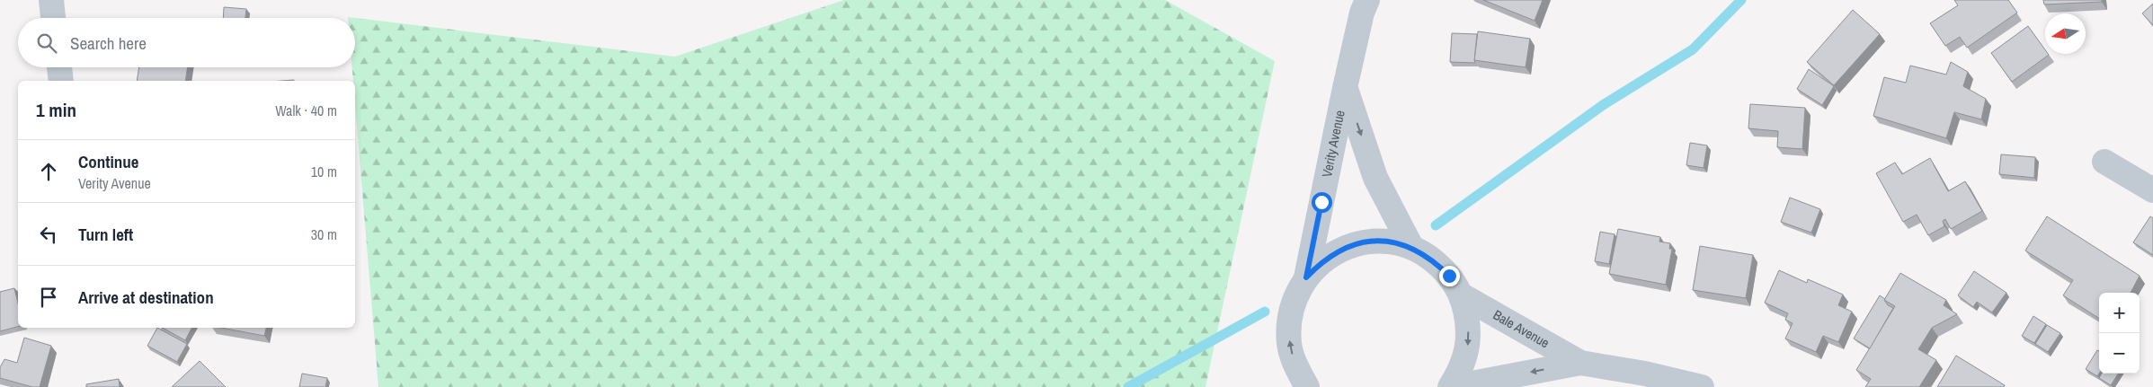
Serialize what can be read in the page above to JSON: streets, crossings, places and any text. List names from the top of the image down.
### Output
{
  "streets": {
    "street": ["Verity Avenue", "Bale Avenue"]
  },
  "one_way": ["Verity Avenue"],
  "north": "left",
  "page": {
    "search": "Search here",
    "heading": ["1 min", "Walk · 40 m"],
    "list": [
      ["Continue", "Verity Avenue", "10 m"],
      ["Turn left", "30 m"],
      "Arrive at destination"
    ],
    "map_buttons": ["+", "−"]
  }
}
